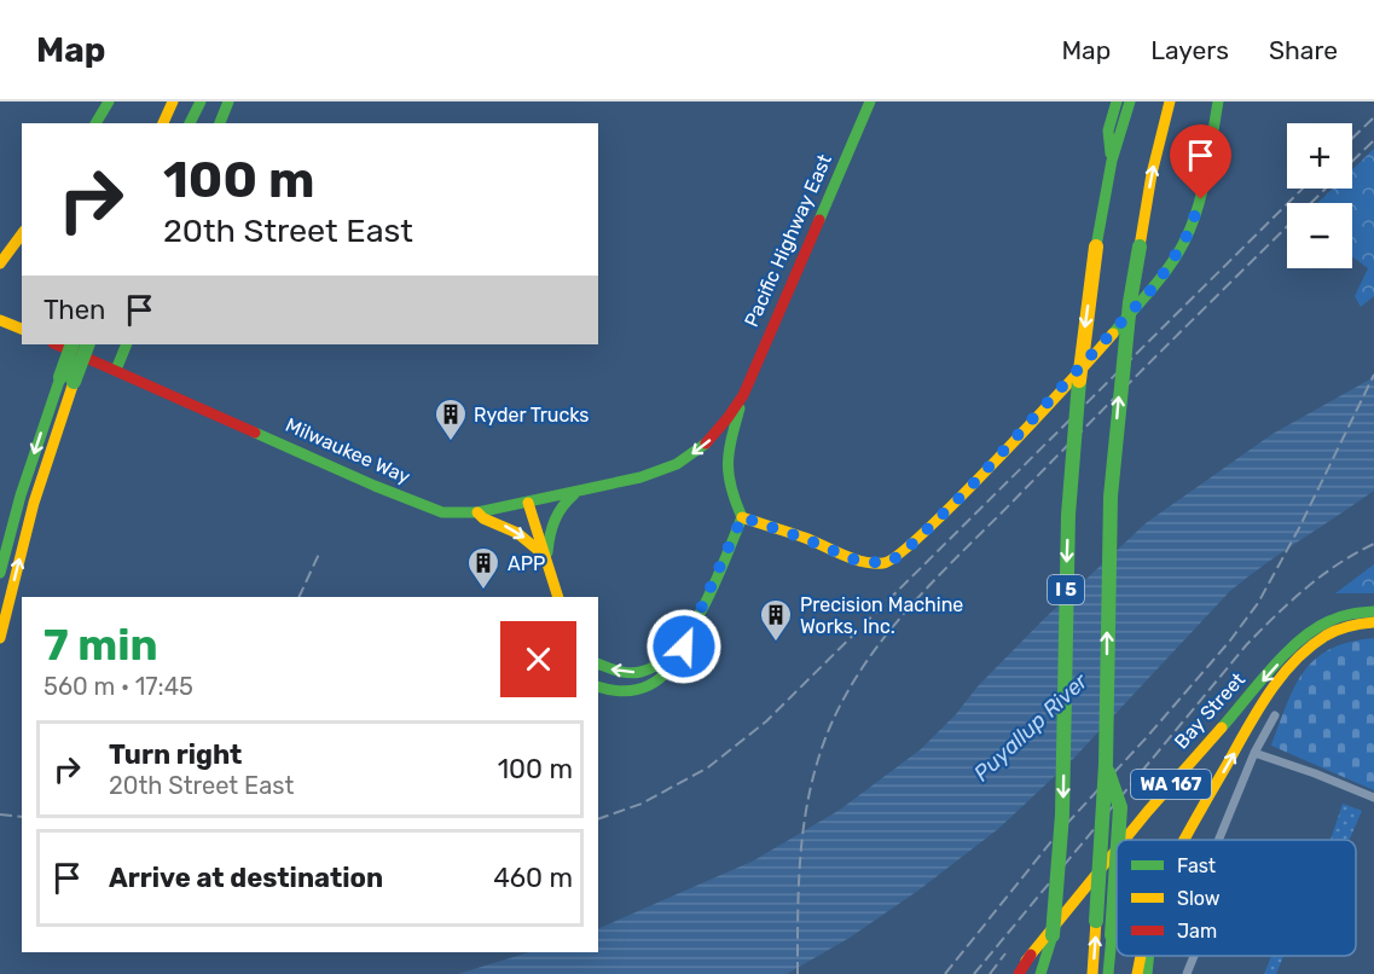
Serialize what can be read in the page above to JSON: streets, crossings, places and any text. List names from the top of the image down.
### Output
{
  "streets": {
    "main road": [
      "Pacific Highway East",
      "Milwaukee Way",
      "I 5",
      "Bay Street",
      "WA 167"
    ]
  },
  "crossings": [
    ["Pacific Highway East", "Milwaukee Way"]
  ],
  "water": ["Puyallup River"],
  "places": {
    "building": ["Ryder Trucks", "APP", "Precision Machine Works, Inc."]
  },
  "legend": ["Fast", "Slow", "Jam"],
  "page": {
    "header": "Map",
    "nav": ["Map", "Layers", "Share"],
    "map_buttons": ["+", "−"],
    "turn": ["100 m", "20th Street East"],
    "then": "Then",
    "heading": ["7 min", "560 m · 17:45"],
    "list": [
      {
        "name": "Turn right",
        "note": "20th Street East",
        "value": "100 m"
      },
      {
        "name": "Arrive at destination",
        "value": "460 m"
      }
    ]
  }
}
